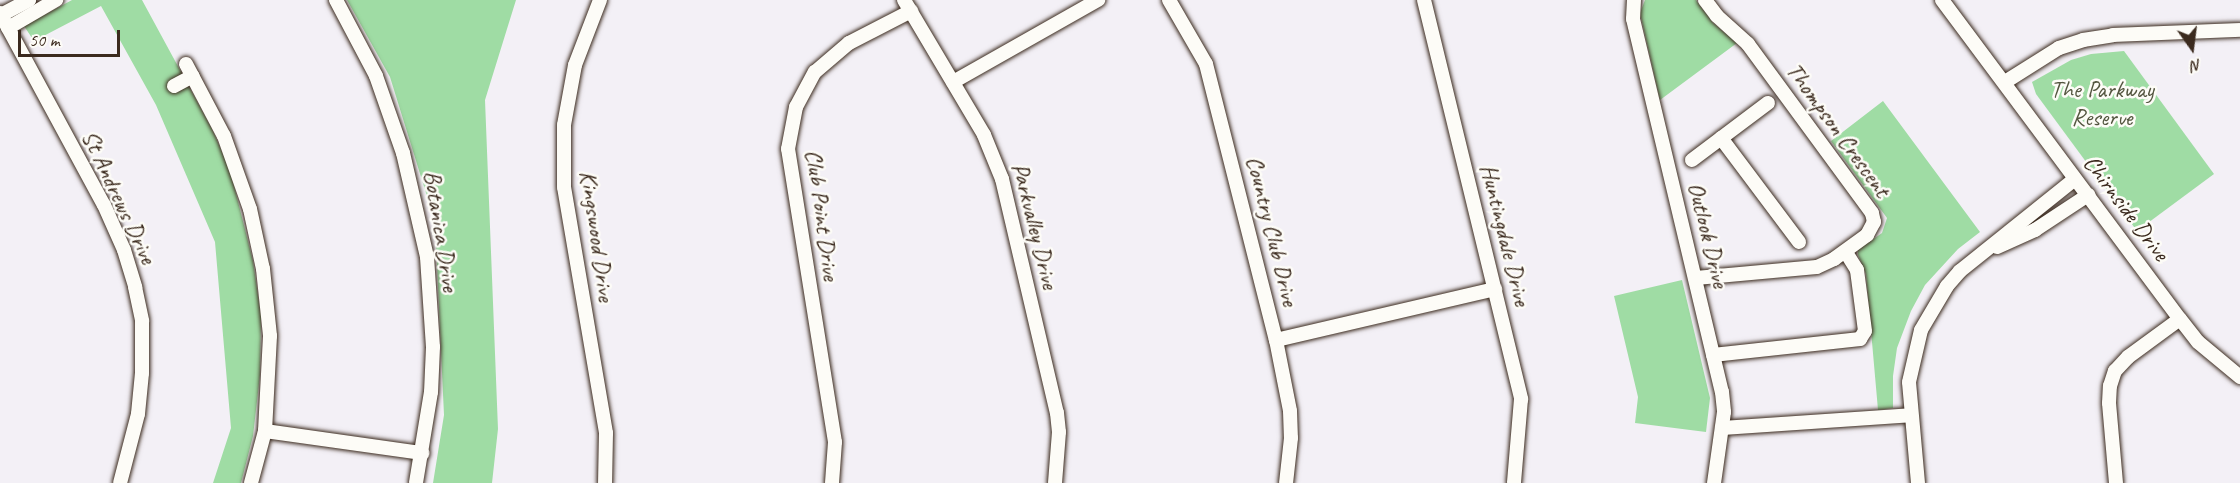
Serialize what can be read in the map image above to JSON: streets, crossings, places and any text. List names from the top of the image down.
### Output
{
  "streets": {
    "street": [
      "Thompson Crescent",
      "St Andrews Drive",
      "Chirnside Drive",
      "Club Point Drive",
      "Parkvalley Drive",
      "Botanica Drive",
      "Country Club Drive",
      "Huntingdale Drive",
      "Outlook Drive",
      "Kingswood Drive"
    ]
  },
  "crossings": [
    ["Thompson Crescent", "Outlook Drive"],
    ["Club Point Drive", "Parkvalley Drive"]
  ],
  "parks": ["The Parkway Reserve"],
  "scale_bar": "50 m",
  "north": "bottom"
}
